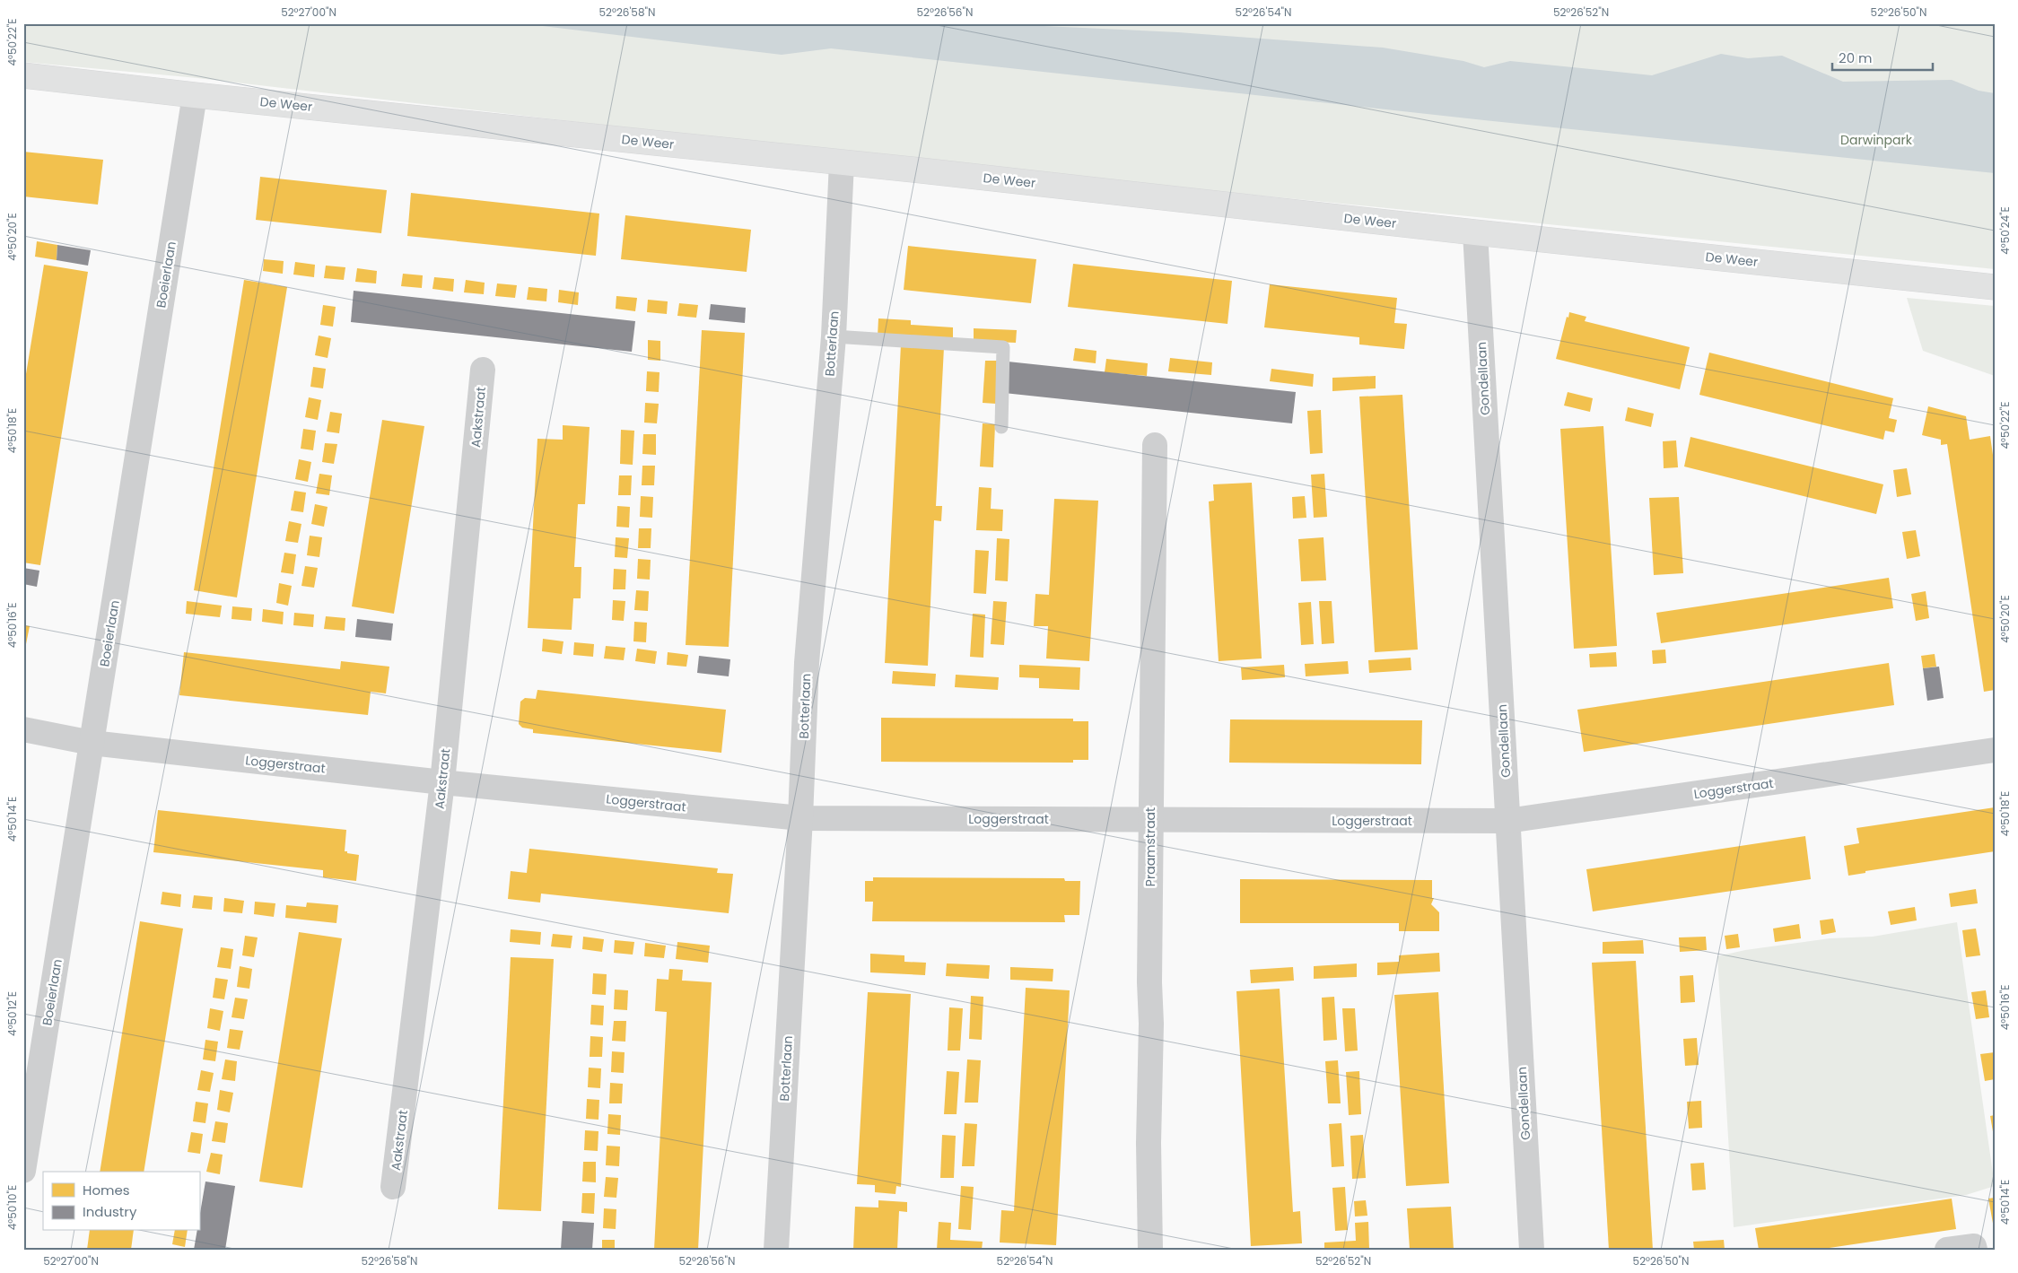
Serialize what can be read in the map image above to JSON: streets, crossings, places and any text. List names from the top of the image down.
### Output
{
  "streets": {
    "street": [
      "De Weer",
      "Boeierlaan",
      "Botterlaan",
      "Gondellaan",
      "Aakstraat",
      "Loggerstraat",
      "Praamstraat"
    ]
  },
  "crossings": [
    ["De Weer", "Boeierlaan"],
    ["De Weer", "Botterlaan"],
    ["De Weer", "Gondellaan"],
    ["Boeierlaan", "Loggerstraat"],
    ["Botterlaan", "Loggerstraat"],
    ["Gondellaan", "Loggerstraat"],
    ["Aakstraat", "Loggerstraat"],
    ["Loggerstraat", "Praamstraat"]
  ],
  "parks": ["Darwinpark"],
  "legend": ["Homes", "Industry"],
  "scale_bar": "20 m",
  "coordinates": [
    "52°27'00\"N",
    "52°26'58\"N",
    "52°26'56\"N",
    "52°26'54\"N",
    "52°26'52\"N",
    "52°26'50\"N",
    "4°50'22\"E",
    "4°50'24\"E",
    "4°50'20\"E",
    "4°50'18\"E",
    "4°50'16\"E",
    "4°50'14\"E",
    "4°50'12\"E",
    "4°50'10\"E"
  ]
}
